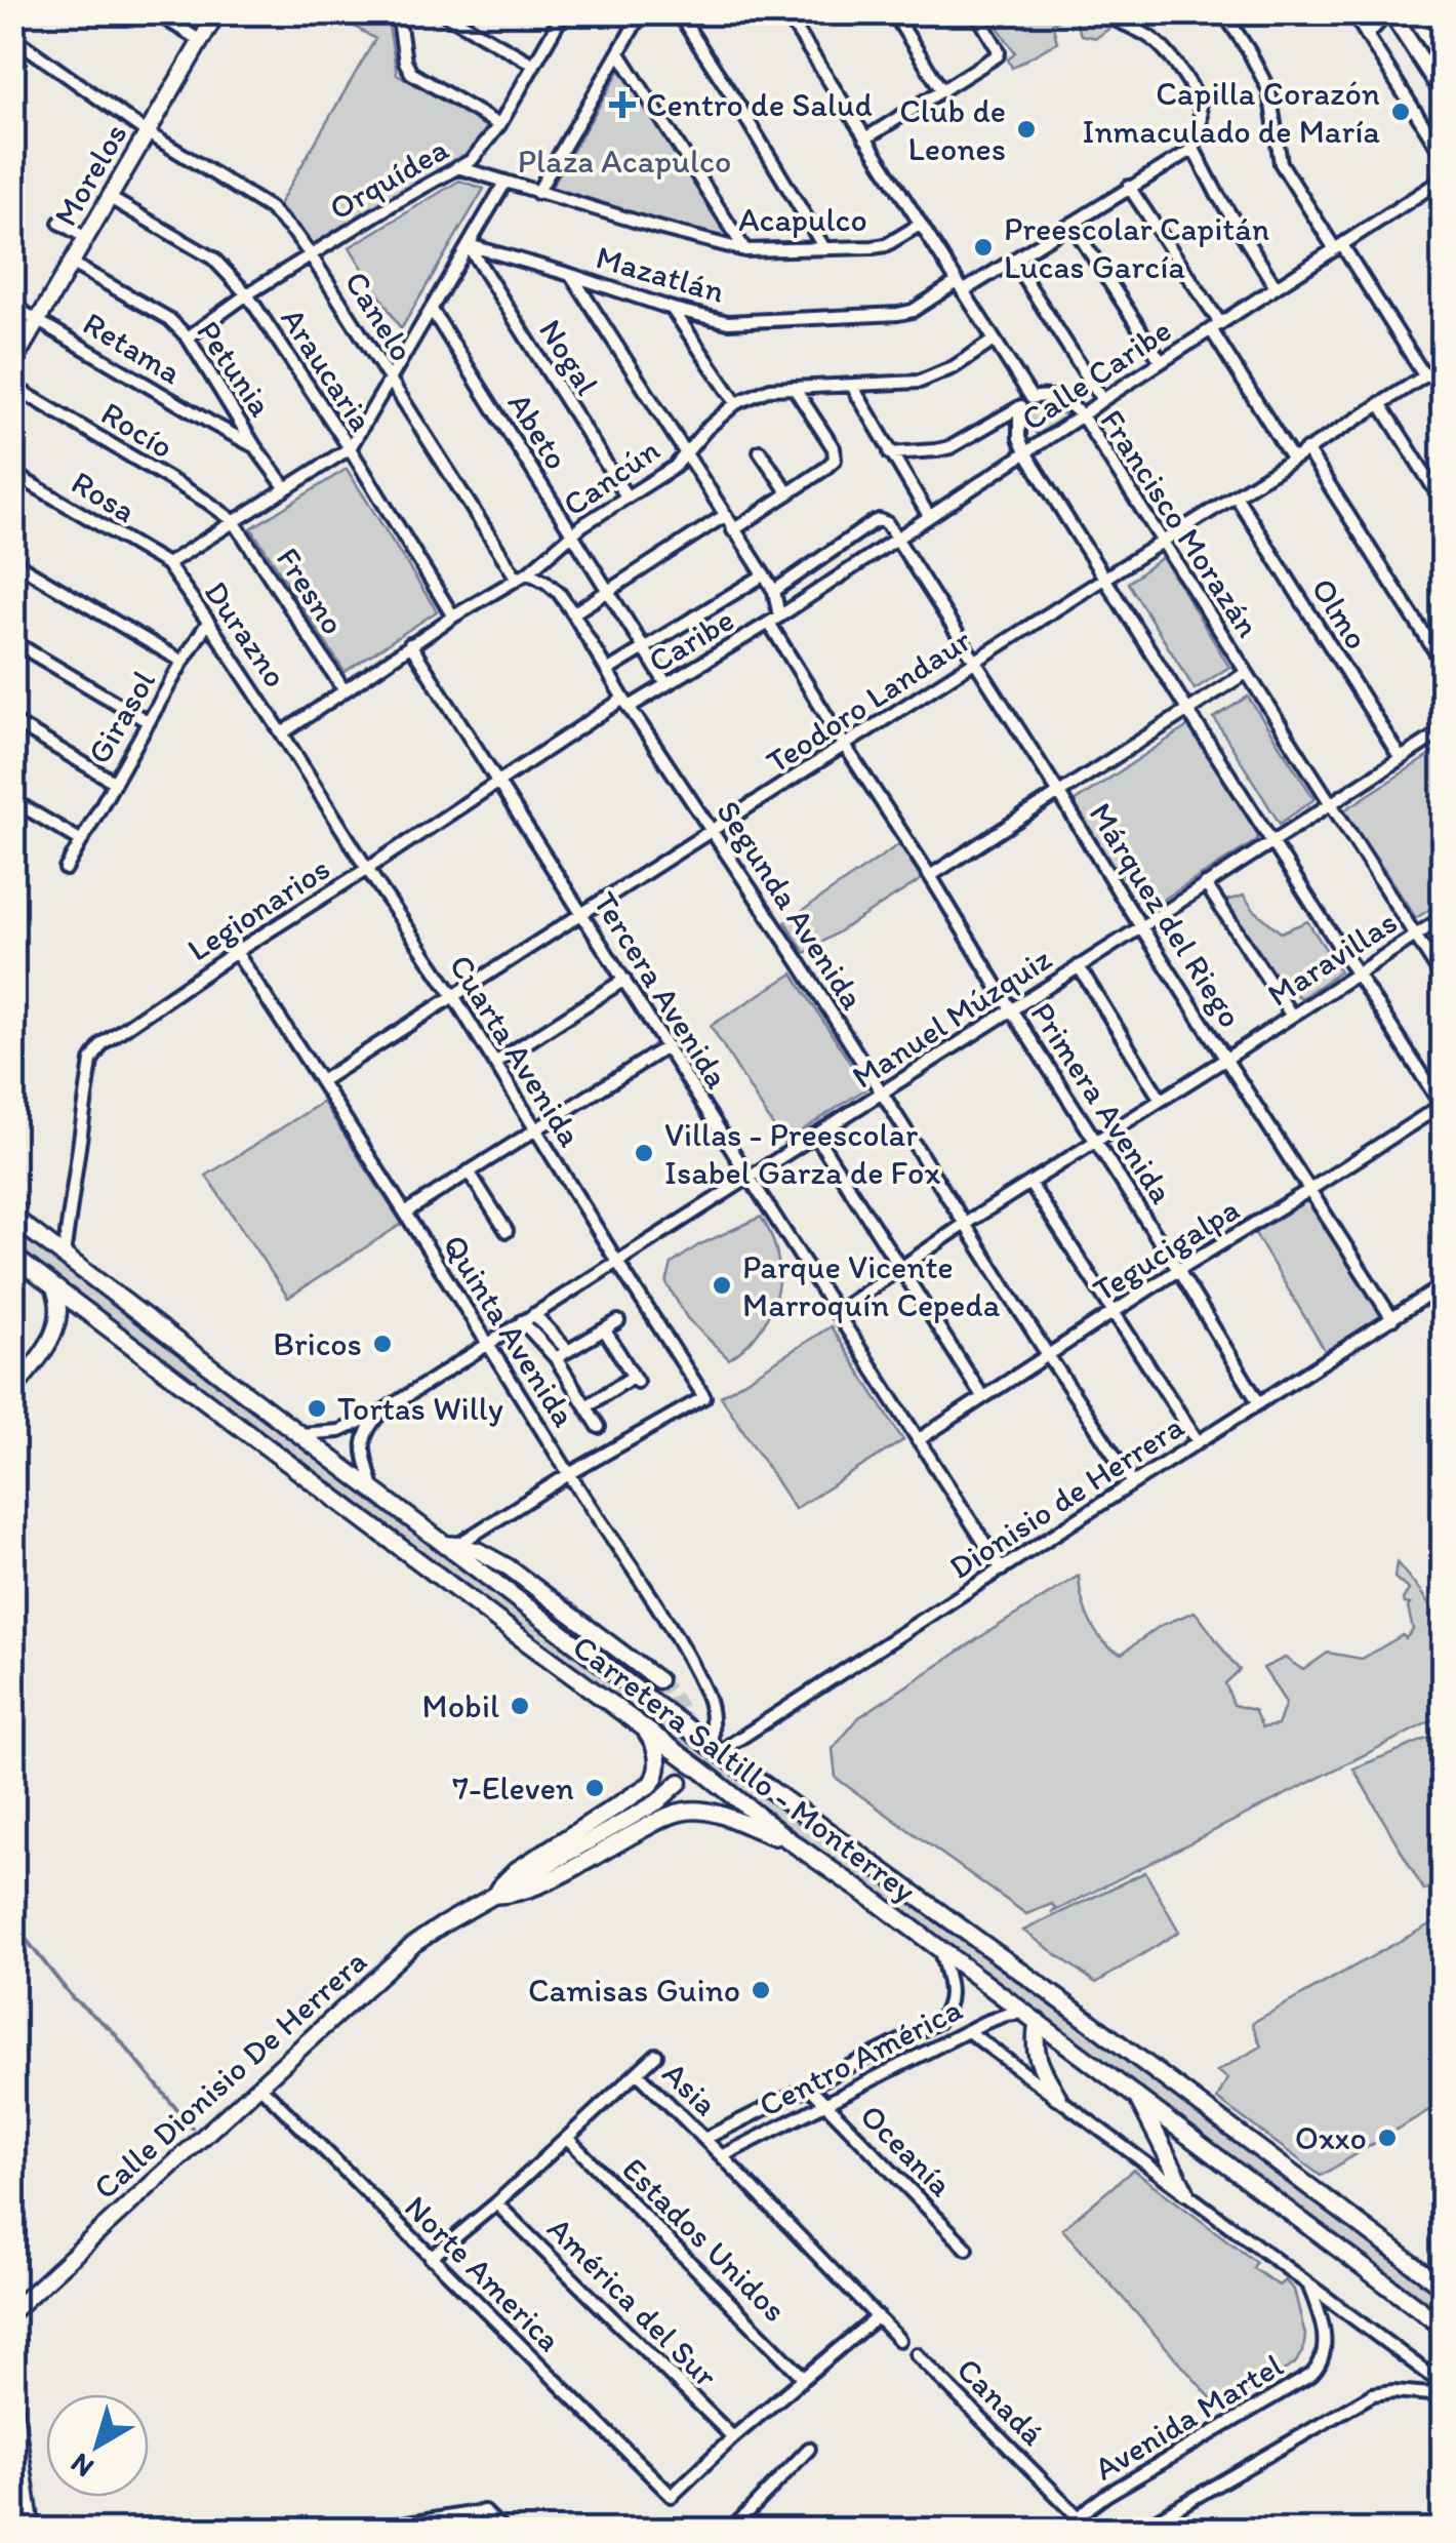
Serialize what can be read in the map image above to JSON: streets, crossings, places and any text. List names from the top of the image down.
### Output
{
  "streets": {
    "main road": ["Carretera Saltillo - Monterrey"],
    "street": [
      "Morelos",
      "Orquídea",
      "Acapulco",
      "Mazatlán",
      "Canelo",
      "Retama",
      "Nogal",
      "Petunia",
      "Araucaria",
      "Calle Caribe",
      "Rocío",
      "Abeto",
      "Cancún",
      "Rosa",
      "Francisco Morazán",
      "Fresno",
      "Olmo",
      "Durazno",
      "Caribe",
      "Teodoro Landaur",
      "Girasol",
      "Segunda Avenida",
      "Legionarios",
      "Márquez del Riego",
      "Maravillas",
      "Tercera Avenida",
      "Manuel Múzquiz",
      "Cuarta Avenida",
      "Primera Avenida",
      "Tegucigalpa",
      "Quinta Avenida",
      "Dionisio de Herrera",
      "Centro América",
      "Calle Dionisio De Herrera",
      "Asia",
      "Oceanía",
      "Estados Unidos",
      "Norte America",
      "América del Sur",
      "Canadá",
      "Avenida Martel"
    ]
  },
  "crossings": [
    ["Morelos", "Canelo"],
    ["Morelos", "Retama"],
    ["Morelos", "Petunia"],
    ["Morelos", "Araucaria"],
    ["Orquídea", "Acapulco"],
    ["Orquídea", "Canelo"],
    ["Orquídea", "Petunia"],
    ["Orquídea", "Araucaria"],
    ["Mazatlán", "Nogal"],
    ["Canelo", "Cancún"],
    ["Canelo", "Segunda Avenida"],
    ["Retama", "Petunia"],
    ["Nogal", "Cancún"],
    ["Araucaria", "Cancún"],
    ["Calle Caribe", "Francisco Morazán"],
    ["Calle Caribe", "Caribe"],
    ["Calle Caribe", "Márquez del Riego"],
    ["Calle Caribe", "Primera Avenida"],
    ["Rocío", "Fresno"],
    ["Abeto", "Cancún"],
    ["Abeto", "Caribe"],
    ["Cancún", "Fresno"],
    ["Cancún", "Durazno"],
    ["Cancún", "Segunda Avenida"],
    ["Cancún", "Tercera Avenida"],
    ["Cancún", "Cuarta Avenida"],
    ["Rosa", "Durazno"],
    ["Francisco Morazán", "Teodoro Landaur"],
    ["Francisco Morazán", "Maravillas"],
    ["Francisco Morazán", "Manuel Múzquiz"],
    ["Olmo", "Teodoro Landaur"],
    ["Olmo", "Manuel Múzquiz"],
    ["Durazno", "Girasol"],
    ["Durazno", "Cuarta Avenida"],
    ["Caribe", "Segunda Avenida"],
    ["Caribe", "Legionarios"],
    ["Caribe", "Primera Avenida"],
    ["Teodoro Landaur", "Segunda Avenida"],
    ["Teodoro Landaur", "Márquez del Riego"],
    ["Teodoro Landaur", "Tercera Avenida"],
    ["Teodoro Landaur", "Cuarta Avenida"],
    ["Teodoro Landaur", "Primera Avenida"],
    ["Teodoro Landaur", "Quinta Avenida"],
    ["Segunda Avenida", "Legionarios"],
    ["Segunda Avenida", "Maravillas"],
    ["Segunda Avenida", "Manuel Múzquiz"],
    ["Segunda Avenida", "Tegucigalpa"],
    ["Segunda Avenida", "Dionisio de Herrera"],
    ["Legionarios", "Tercera Avenida"],
    ["Legionarios", "Cuarta Avenida"],
    ["Legionarios", "Quinta Avenida"],
    ["Legionarios", "Carretera Saltillo - Monterrey"],
    ["Márquez del Riego", "Maravillas"],
    ["Márquez del Riego", "Manuel Múzquiz"],
    ["Márquez del Riego", "Tegucigalpa"],
    ["Márquez del Riego", "Dionisio de Herrera"],
    ["Maravillas", "Tercera Avenida"],
    ["Maravillas", "Primera Avenida"],
    ["Tercera Avenida", "Manuel Múzquiz"],
    ["Tercera Avenida", "Tegucigalpa"],
    ["Tercera Avenida", "Dionisio de Herrera"],
    ["Manuel Múzquiz", "Cuarta Avenida"],
    ["Manuel Múzquiz", "Primera Avenida"],
    ["Manuel Múzquiz", "Quinta Avenida"],
    ["Manuel Múzquiz", "Carretera Saltillo - Monterrey"],
    ["Cuarta Avenida", "Quinta Avenida"],
    ["Primera Avenida", "Tegucigalpa"],
    ["Primera Avenida", "Dionisio de Herrera"],
    ["Quinta Avenida", "Dionisio de Herrera"],
    ["Quinta Avenida", "Carretera Saltillo - Monterrey"],
    ["Dionisio de Herrera", "Carretera Saltillo - Monterrey"],
    ["Carretera Saltillo - Monterrey", "Centro América"],
    ["Centro América", "Asia"],
    ["Centro América", "Oceanía"],
    ["Calle Dionisio De Herrera", "Norte America"],
    ["Asia", "Estados Unidos"],
    ["Asia", "Norte America"],
    ["Asia", "América del Sur"],
    ["Norte America", "América del Sur"],
    ["Canadá", "Avenida Martel"]
  ],
  "parks": ["Plaza Acapulco"],
  "places": {
    "health": ["Centro de Salud"],
    "other": [
      "Capilla Corazón Inmaculado de María",
      "Club de Leones",
      "Preescolar Capitán Lucas García",
      "Villas - Preescolar Isabel Garza de Fox",
      "Parque Vicente Marroquín Cepeda",
      "Bricos",
      "Tortas Willy",
      "Mobil",
      "7-Eleven",
      "Camisas Guino",
      "Oxxo"
    ]
  },
  "north": "bottom left"
}
